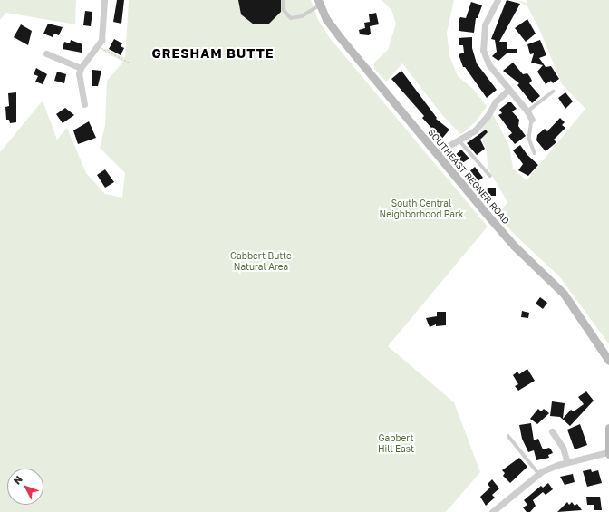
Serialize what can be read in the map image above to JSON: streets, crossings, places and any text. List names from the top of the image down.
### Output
{
  "streets": {
    "street": ["SOUTHEAST REGNER ROAD"]
  },
  "districts": ["GRESHAM BUTTE"],
  "parks": ["South Central Neighborhood Park", "Gabbert Butte Natural Area", "Gabbert Hill East"],
  "north": "top left"
}
